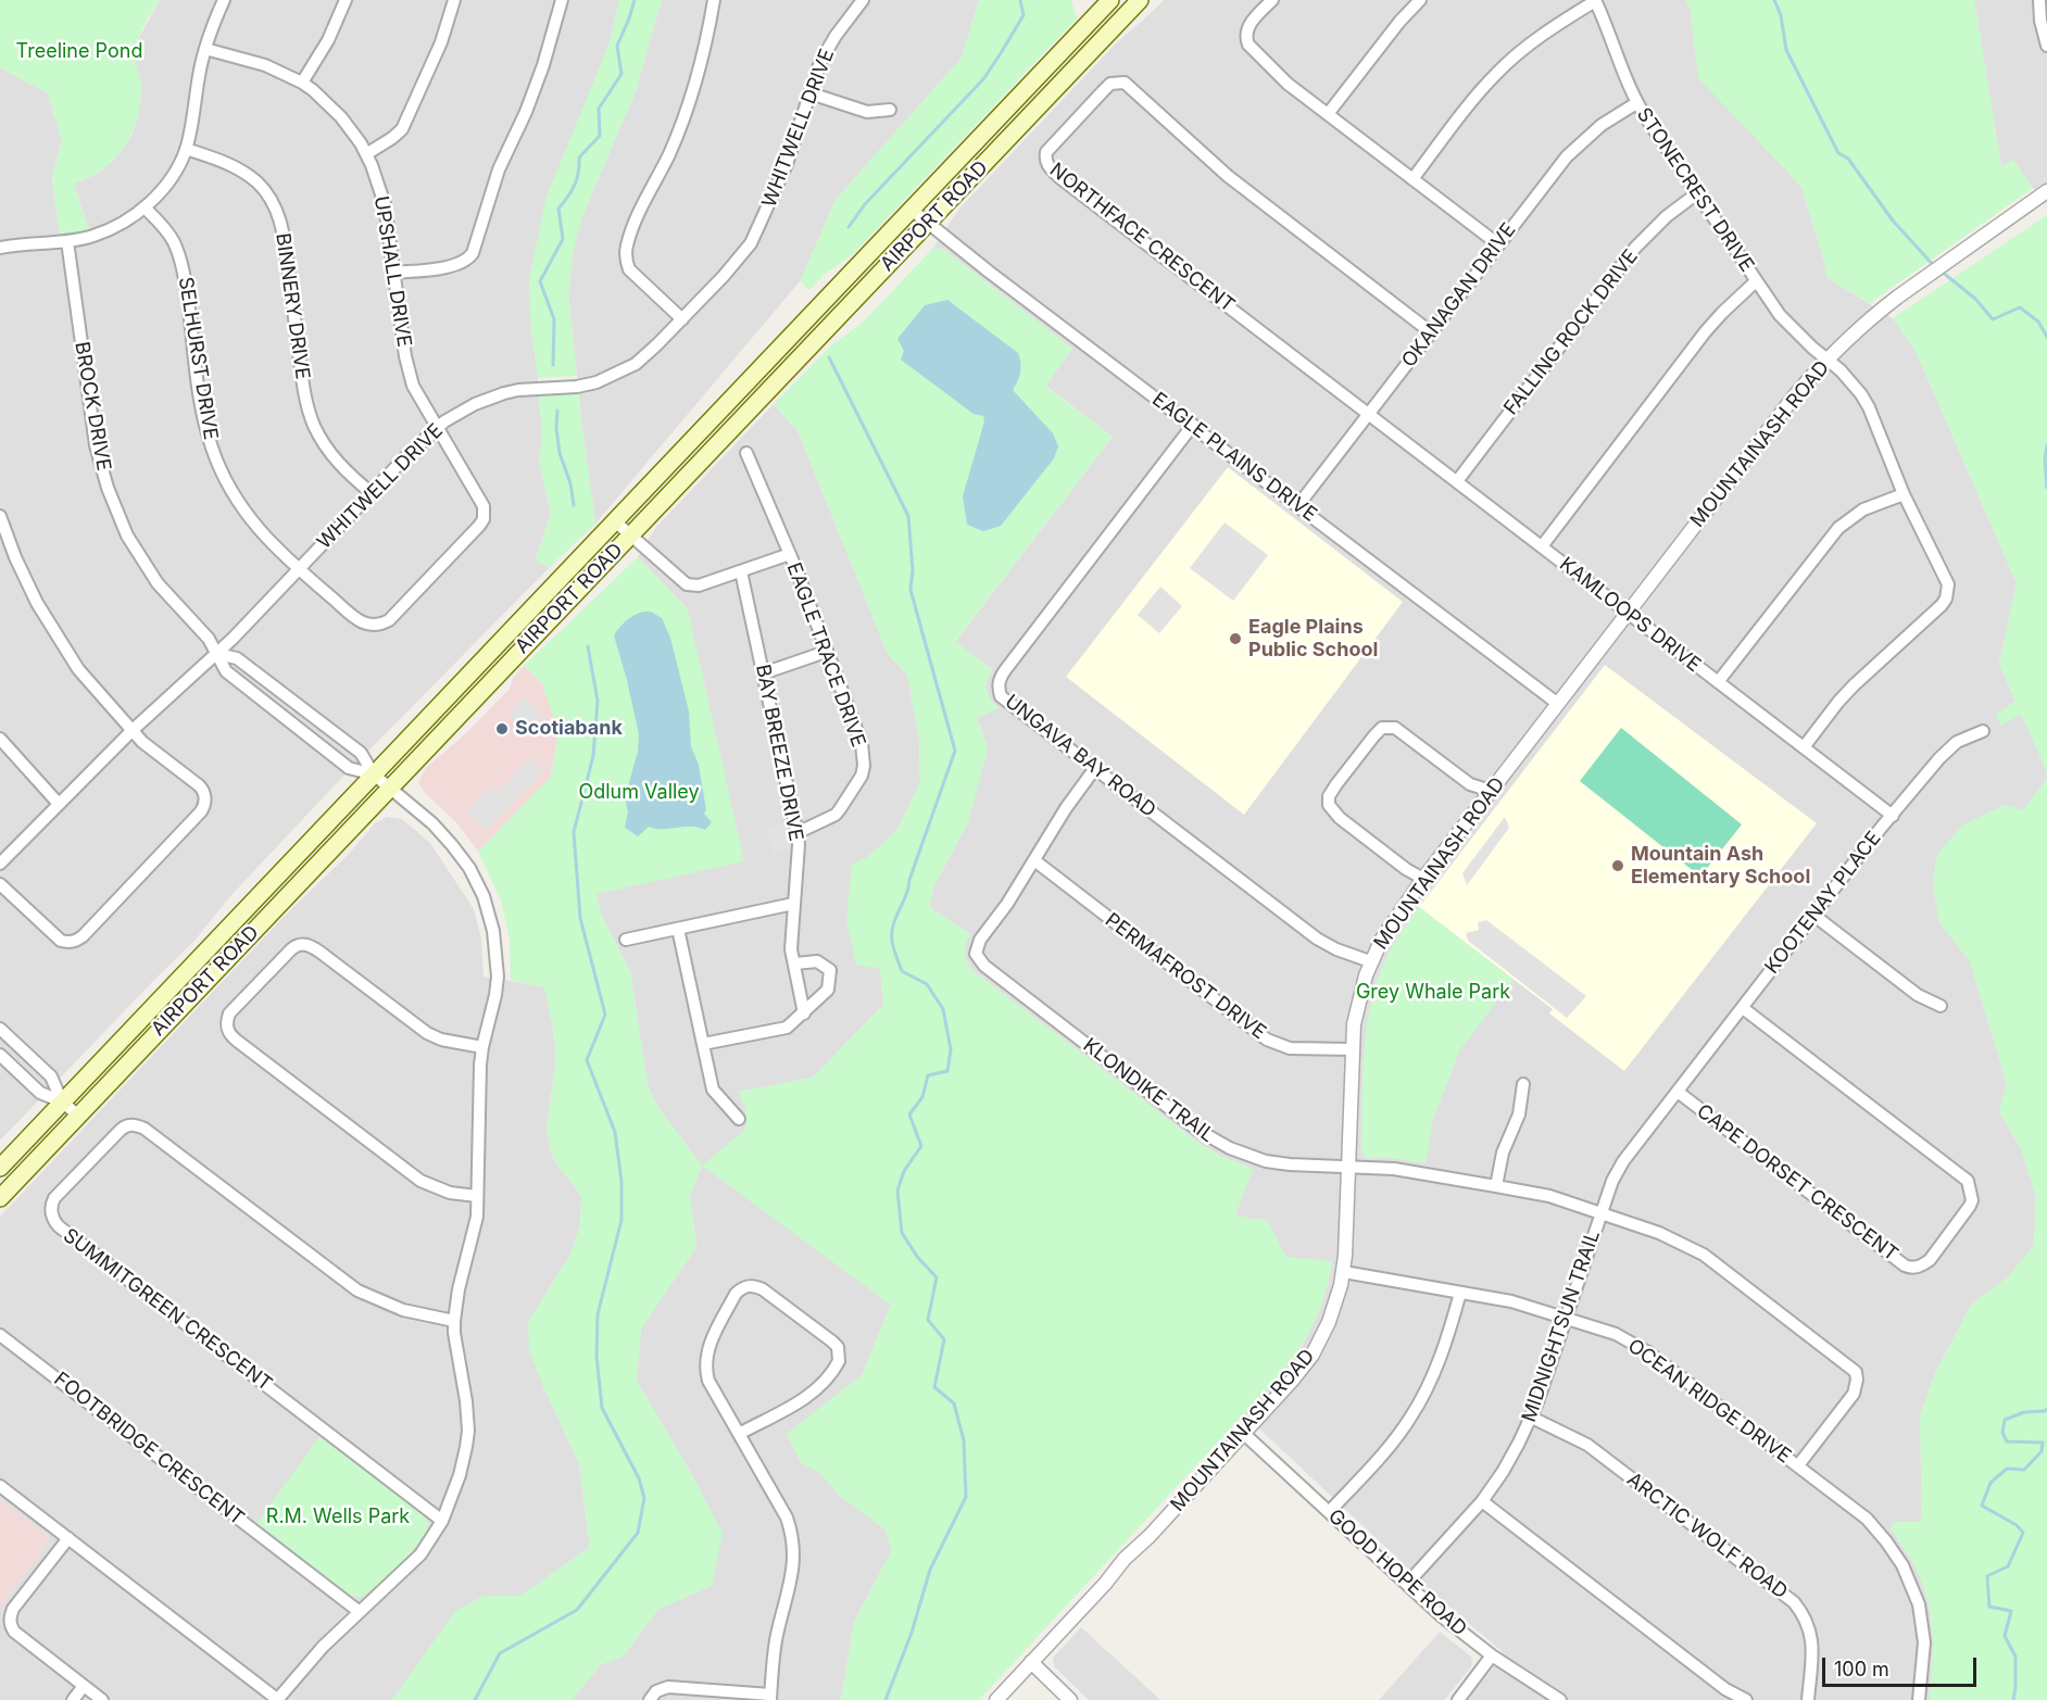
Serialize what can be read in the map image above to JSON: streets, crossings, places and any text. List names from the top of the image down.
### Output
{
  "streets": {
    "main road": ["AIRPORT ROAD"],
    "street": [
      "WHITWELL DRIVE",
      "STONECREST DRIVE",
      "NORTHFACE CRESCENT",
      "UPSHALL DRIVE",
      "OKANAGAN DRIVE",
      "BINNERY DRIVE",
      "FALLING ROCK DRIVE",
      "SELHURST DRIVE",
      "BROCK DRIVE",
      "MOUNTAINASH ROAD",
      "EAGLE PLAINS DRIVE",
      "KAMLOOPS DRIVE",
      "EAGLE TRACE DRIVE",
      "BAY BREEZE DRIVE",
      "UNGAVA BAY ROAD",
      "KOOTENAY PLACE",
      "PERMAFROST DRIVE",
      "KLONDIKE TRAIL",
      "CAPE DORSET CRESCENT",
      "SUMMITGREEN CRESCENT",
      "MIDNIGHTSUN TRAIL",
      "OCEAN RIDGE DRIVE",
      "FOOTBRIDGE CRESCENT",
      "ARCTIC WOLF ROAD",
      "GOOD HOPE ROAD"
    ]
  },
  "crossings": [
    ["WHITWELL DRIVE", "UPSHALL DRIVE"],
    ["WHITWELL DRIVE", "BINNERY DRIVE"],
    ["WHITWELL DRIVE", "SELHURST DRIVE"],
    ["WHITWELL DRIVE", "BROCK DRIVE"],
    ["STONECREST DRIVE", "OKANAGAN DRIVE"],
    ["STONECREST DRIVE", "FALLING ROCK DRIVE"],
    ["STONECREST DRIVE", "MOUNTAINASH ROAD"],
    ["STONECREST DRIVE", "KAMLOOPS DRIVE"],
    ["AIRPORT ROAD", "BROCK DRIVE"],
    ["AIRPORT ROAD", "EAGLE PLAINS DRIVE"],
    ["NORTHFACE CRESCENT", "OKANAGAN DRIVE"],
    ["NORTHFACE CRESCENT", "KAMLOOPS DRIVE"],
    ["UPSHALL DRIVE", "SELHURST DRIVE"],
    ["OKANAGAN DRIVE", "EAGLE PLAINS DRIVE"],
    ["OKANAGAN DRIVE", "KAMLOOPS DRIVE"],
    ["FALLING ROCK DRIVE", "KAMLOOPS DRIVE"],
    ["BROCK DRIVE", "SUMMITGREEN CRESCENT"],
    ["BROCK DRIVE", "FOOTBRIDGE CRESCENT"],
    ["MOUNTAINASH ROAD", "EAGLE PLAINS DRIVE"],
    ["MOUNTAINASH ROAD", "KAMLOOPS DRIVE"],
    ["MOUNTAINASH ROAD", "UNGAVA BAY ROAD"],
    ["MOUNTAINASH ROAD", "PERMAFROST DRIVE"],
    ["MOUNTAINASH ROAD", "KLONDIKE TRAIL"],
    ["MOUNTAINASH ROAD", "OCEAN RIDGE DRIVE"],
    ["MOUNTAINASH ROAD", "GOOD HOPE ROAD"],
    ["EAGLE PLAINS DRIVE", "UNGAVA BAY ROAD"],
    ["KAMLOOPS DRIVE", "KOOTENAY PLACE"],
    ["EAGLE TRACE DRIVE", "BAY BREEZE DRIVE"],
    ["KOOTENAY PLACE", "CAPE DORSET CRESCENT"],
    ["KOOTENAY PLACE", "MIDNIGHTSUN TRAIL"],
    ["PERMAFROST DRIVE", "KLONDIKE TRAIL"],
    ["KLONDIKE TRAIL", "MIDNIGHTSUN TRAIL"],
    ["KLONDIKE TRAIL", "OCEAN RIDGE DRIVE"],
    ["CAPE DORSET CRESCENT", "MIDNIGHTSUN TRAIL"],
    ["MIDNIGHTSUN TRAIL", "OCEAN RIDGE DRIVE"],
    ["MIDNIGHTSUN TRAIL", "ARCTIC WOLF ROAD"],
    ["MIDNIGHTSUN TRAIL", "GOOD HOPE ROAD"]
  ],
  "parks": [
    "Treeline Pond",
    "Odlum Valley",
    "Grey Whale Park",
    "R.M. Wells Park"
  ],
  "places": ["Eagle Plains Public School", "Scotiabank", "Mountain Ash Elementary School"],
  "scale_bar": "100 m"
}
